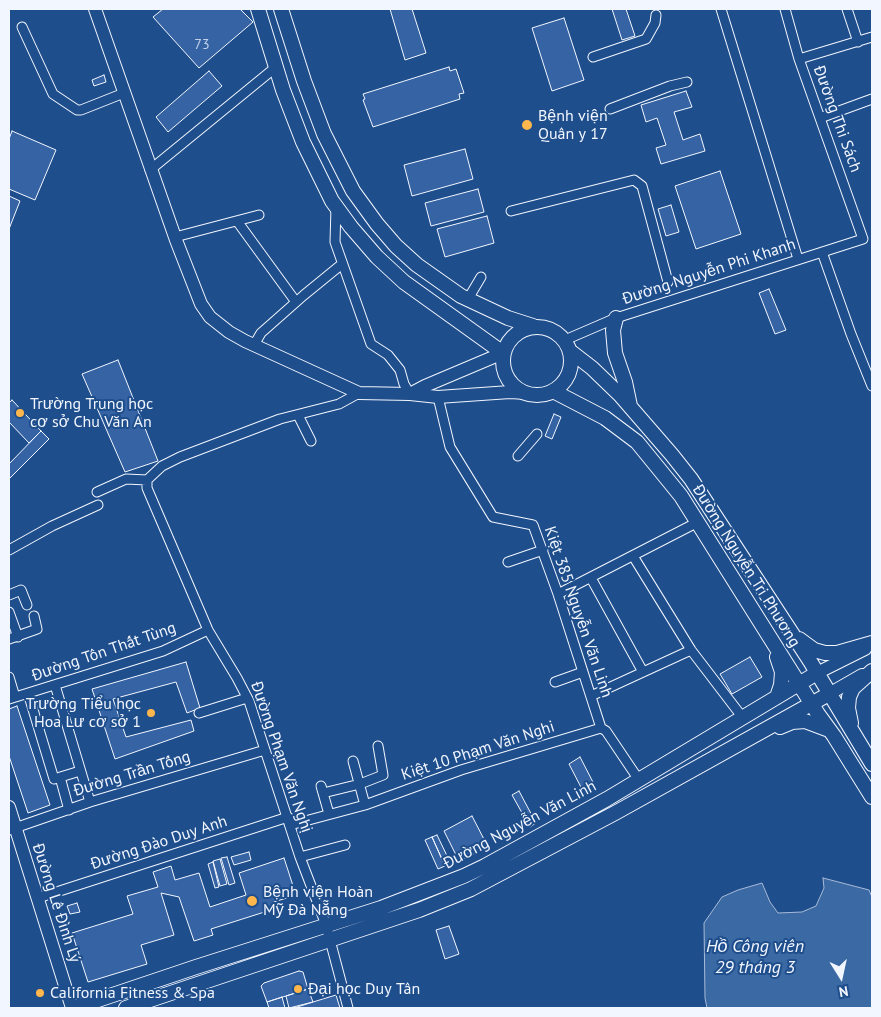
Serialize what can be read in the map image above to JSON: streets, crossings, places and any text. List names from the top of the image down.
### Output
{
  "streets": {
    "main road": ["Đường Nguyễn Tri Phương", "Đường Nguyễn Văn Linh"],
    "street": [
      "Đường Thi Sách",
      "Đường Nguyễn Phi Khanh",
      "Kiệt 385 Nguyễn Văn Linh",
      "Đường Tôn Thất Tùng",
      "Kiệt 10 Phạm Văn Nghi",
      "Đường Phạm Văn Nghị",
      "Đường Trần Tống",
      "Đường Đào Duy Anh",
      "Đường Lê Đình Lý"
    ]
  },
  "crossings": [
    ["Đường Thi Sách", "Đường Nguyễn Phi Khanh"],
    ["Đường Nguyễn Phi Khanh", "Đường Nguyễn Tri Phương"],
    ["Đường Nguyễn Tri Phương", "Đường Nguyễn Văn Linh"],
    ["Kiệt 385 Nguyễn Văn Linh", "Kiệt 10 Phạm Văn Nghi"],
    ["Kiệt 385 Nguyễn Văn Linh", "Đường Nguyễn Văn Linh"],
    ["Đường Tôn Thất Tùng", "Đường Phạm Văn Nghị"],
    ["Kiệt 10 Phạm Văn Nghi", "Đường Phạm Văn Nghị"],
    ["Kiệt 10 Phạm Văn Nghi", "Đường Đào Duy Anh"],
    ["Đường Phạm Văn Nghị", "Đường Trần Tống"],
    ["Đường Phạm Văn Nghị", "Đường Nguyễn Văn Linh"],
    ["Đường Phạm Văn Nghị", "Đường Đào Duy Anh"],
    ["Đường Trần Tống", "Đường Lê Đình Lý"],
    ["Đường Nguyễn Văn Linh", "Đường Lê Đình Lý"],
    ["Đường Đào Duy Anh", "Đường Lê Đình Lý"]
  ],
  "water": ["Hồ Công viên 29 tháng 3"],
  "places": [
    "Bệnh viện Quân y 17",
    "Trường Trung học cơ sở Chu Văn An",
    "Trường Tiểu học Hoa Lư cơ sở 1",
    "Bệnh viện Hoàn Mỹ Đà Nẵng",
    "Đại học Duy Tân",
    "California Fitness & Spa"
  ],
  "house_numbers": ["73"],
  "north": "bottom"
}
